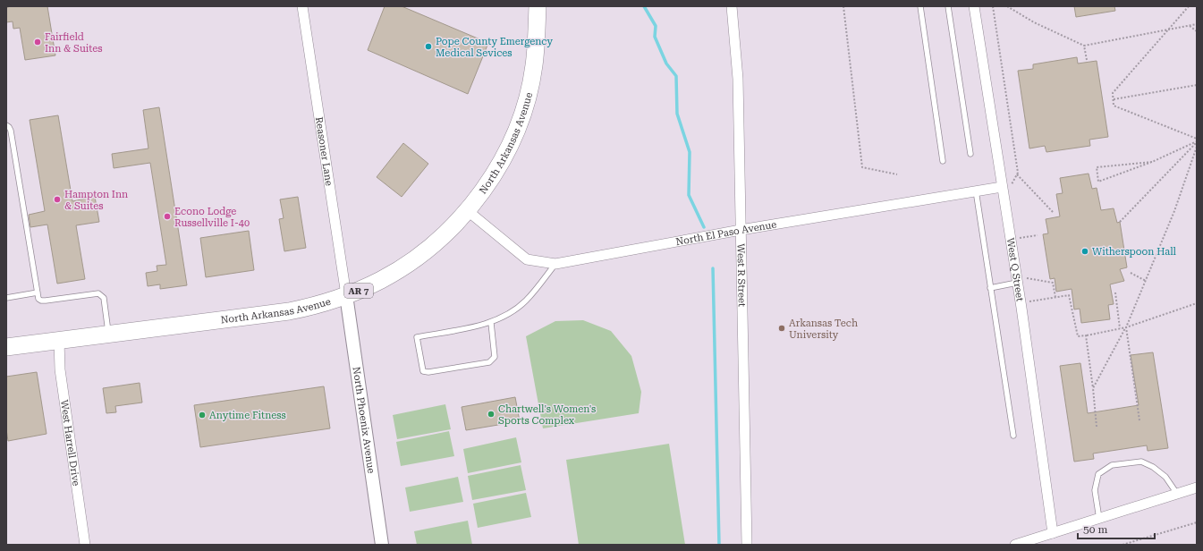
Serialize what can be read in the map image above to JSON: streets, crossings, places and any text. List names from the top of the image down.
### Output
{
  "streets": {
    "highway": ["North Arkansas Avenue", "AR 7"],
    "street": [
      "Reasoner Lane",
      "North El Paso Avenue",
      "West Q Street",
      "West R Street",
      "North Phoenix Avenue",
      "West Harrell Drive"
    ]
  },
  "crossings": [
    ["North Arkansas Avenue", "Reasoner Lane"],
    ["North Arkansas Avenue", "North El Paso Avenue"],
    ["North Arkansas Avenue", "North Phoenix Avenue"],
    ["North Arkansas Avenue", "West Harrell Drive"],
    ["Reasoner Lane", "North Phoenix Avenue"],
    ["North El Paso Avenue", "West Q Street"],
    ["North El Paso Avenue", "West R Street"]
  ],
  "places": [
    "Fairfield Inn & Suites",
    "Pope County Emergency Medical Sevices",
    "Hampton Inn & Suites",
    "Econo Lodge Russellville I-40",
    "Witherspoon Hall",
    "Arkansas Tech University",
    "Chartwell's Women's Sports Complex",
    "Anytime Fitness"
  ],
  "scale_bar": "50 m"
}
